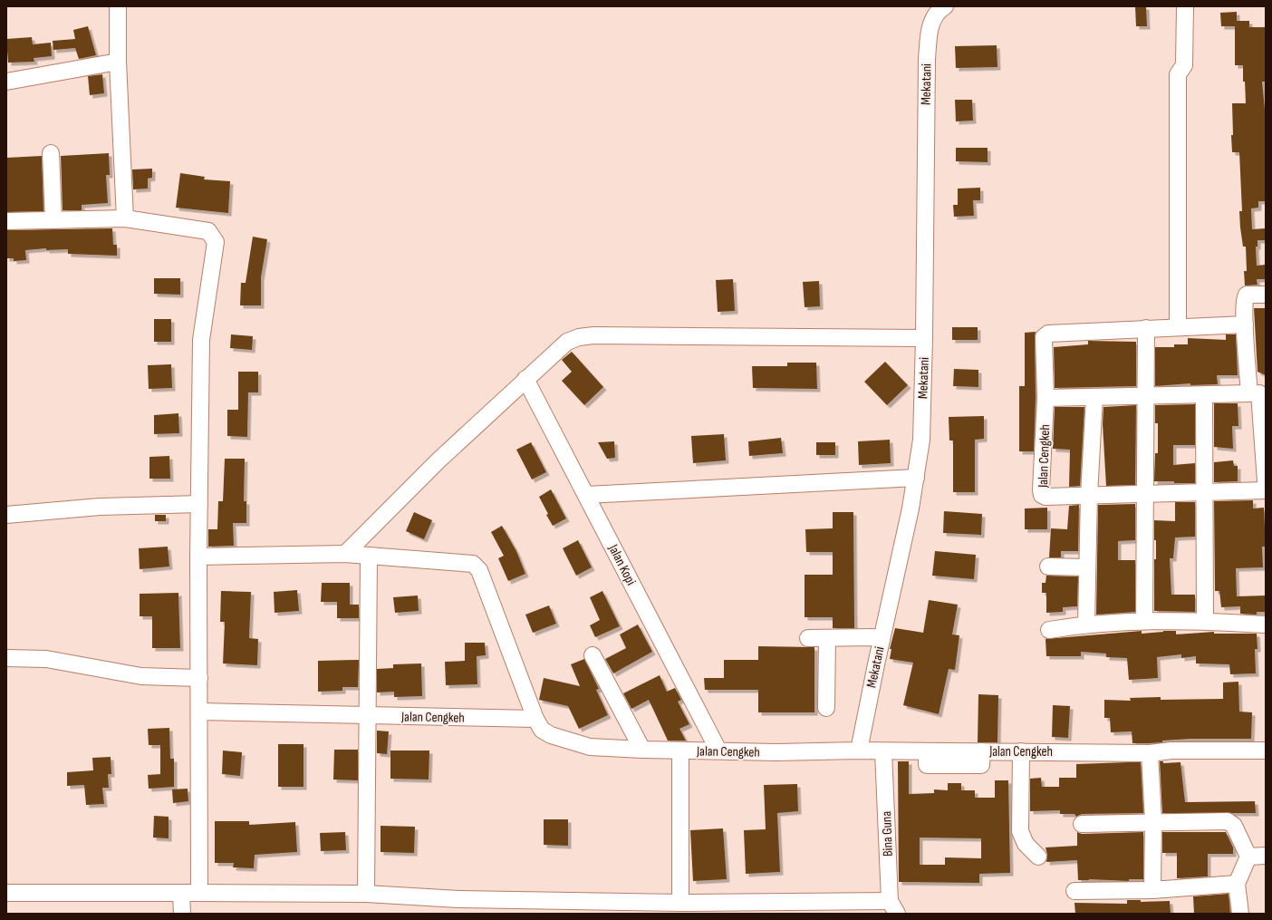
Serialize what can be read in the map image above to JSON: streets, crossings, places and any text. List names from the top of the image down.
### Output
{
  "streets": {
    "street": [
      "Mekatani",
      "Jalan Cengkeh",
      "Jalan Kopi",
      "Bina Guna"
    ]
  },
  "crossings": [
    ["Mekatani", "Jalan Cengkeh"],
    ["Jalan Cengkeh", "Jalan Kopi"],
    ["Jalan Cengkeh", "Bina Guna"]
  ]
}
